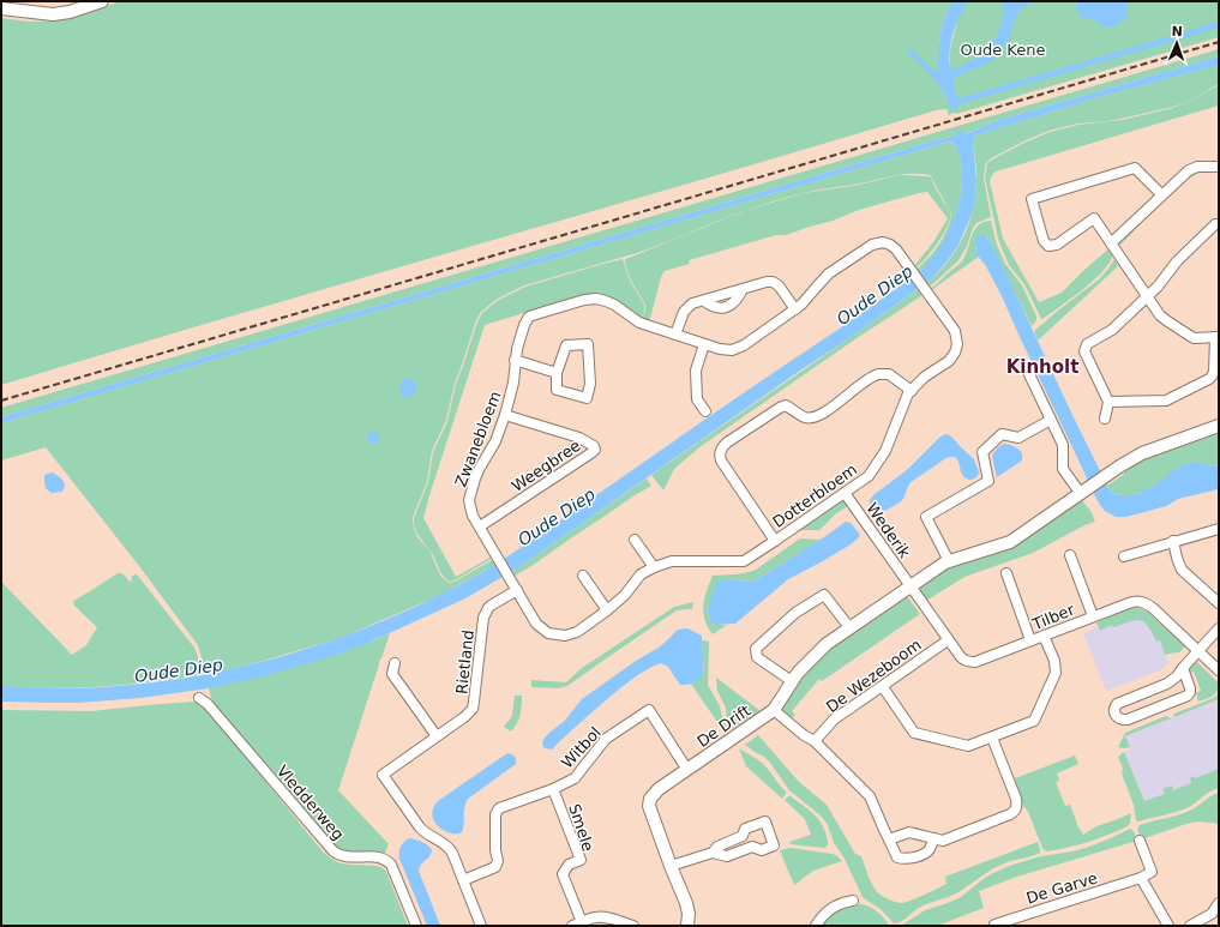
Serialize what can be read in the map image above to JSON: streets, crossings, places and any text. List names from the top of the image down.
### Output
{
  "streets": {
    "street": [
      "Zwanebloem",
      "Weegbree",
      "Dotterbloem",
      "Wederik",
      "Tilber",
      "Rietland",
      "De Wezeboom",
      "De Drift",
      "Witbol",
      "Vledderweg",
      "Smele",
      "De Garve"
    ]
  },
  "crossings": [
    ["Zwanebloem", "Weegbree"],
    ["Zwanebloem", "Dotterbloem"],
    ["Zwanebloem", "Rietland"],
    ["Dotterbloem", "Wederik"],
    ["Wederik", "Tilber"],
    ["Wederik", "De Drift"],
    ["Tilber", "De Wezeboom"],
    ["Tilber", "De Drift"],
    ["Rietland", "Witbol"],
    ["De Drift", "Witbol"],
    ["Witbol", "Smele"]
  ],
  "districts": ["Kinholt"],
  "water": ["Oude Diep"],
  "parks": ["Oude Kene"],
  "north": "top"
}
